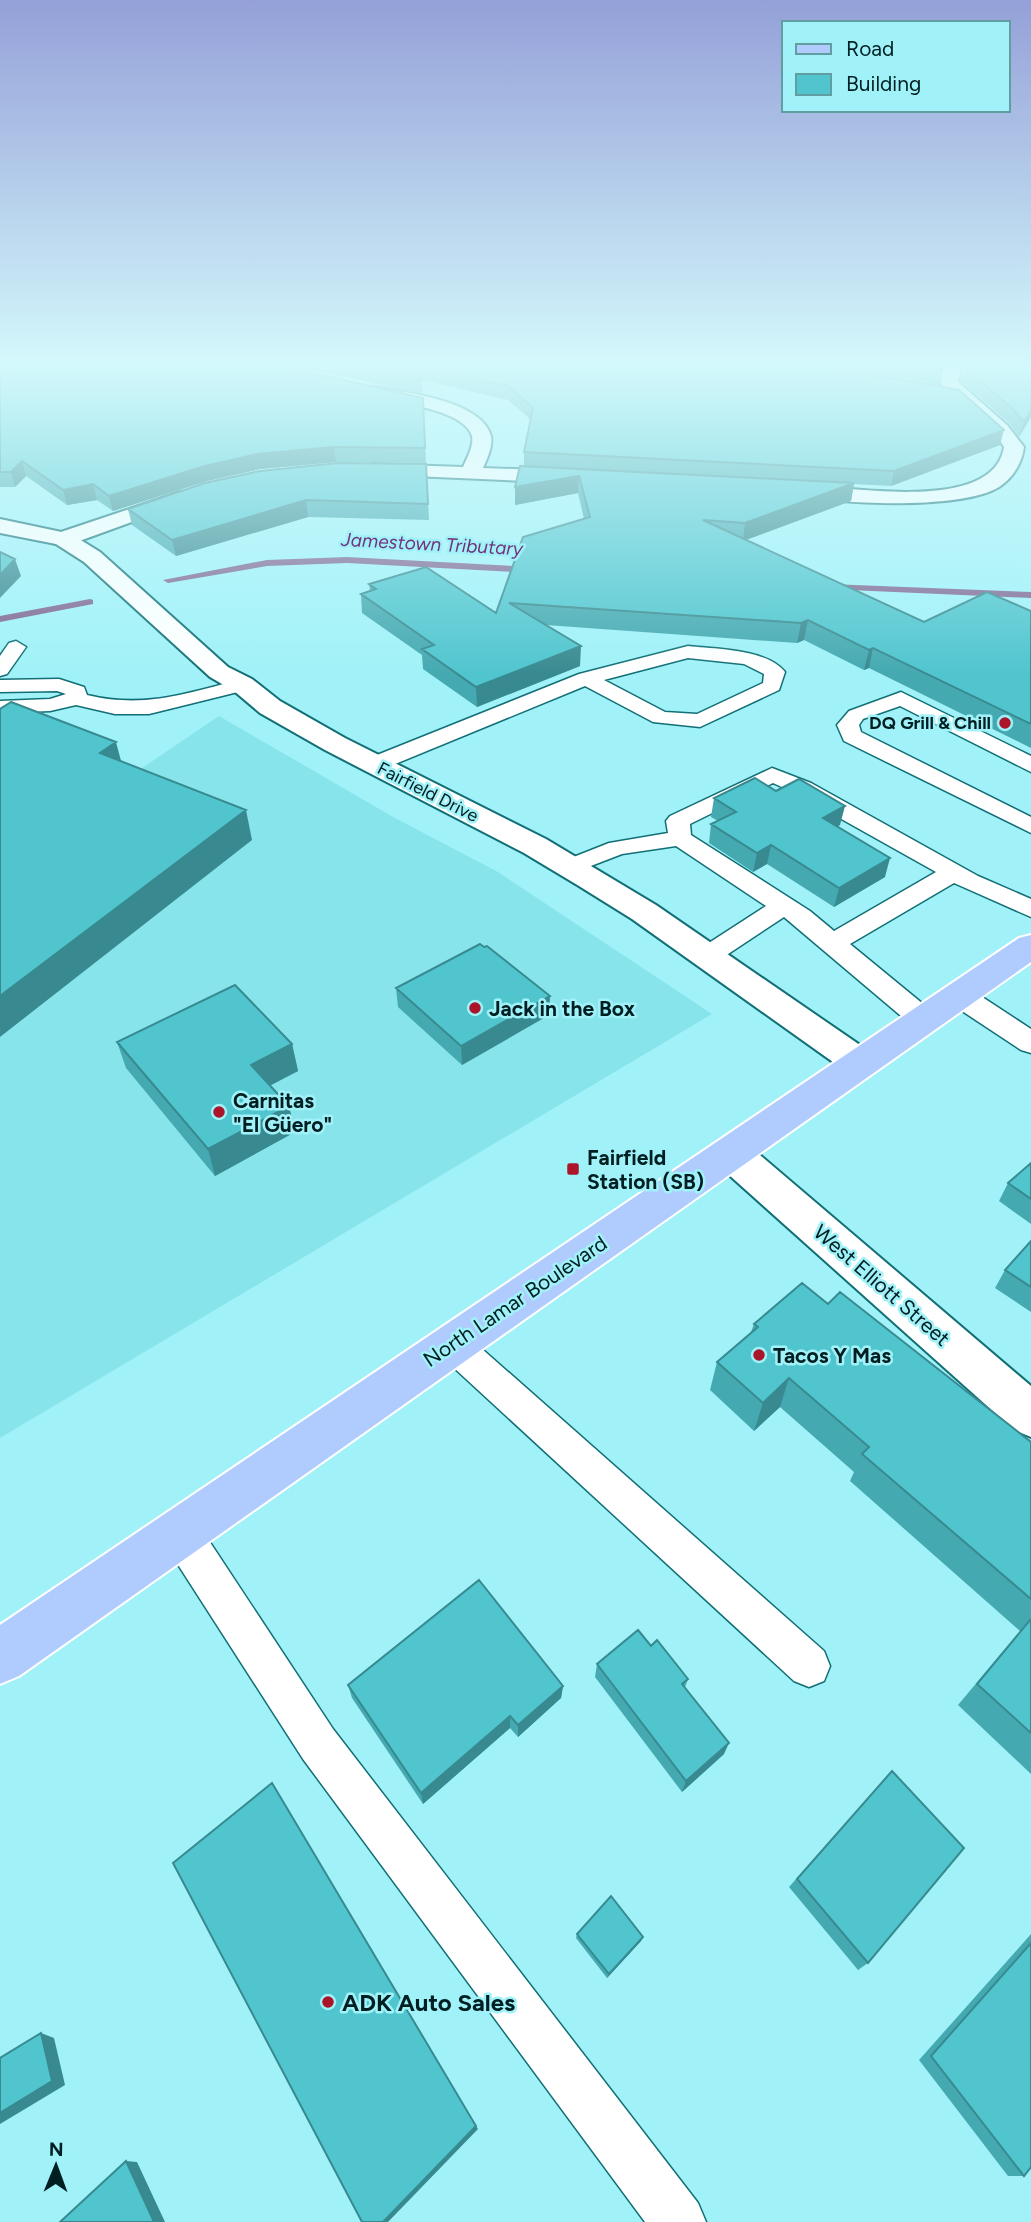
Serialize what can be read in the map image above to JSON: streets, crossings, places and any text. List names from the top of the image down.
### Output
{
  "streets": {
    "main road": ["North Lamar Boulevard"],
    "street": ["Fairfield Drive", "West Elliott Street"]
  },
  "crossings": [
    ["Fairfield Drive", "North Lamar Boulevard"],
    ["West Elliott Street", "North Lamar Boulevard"]
  ],
  "water": ["Jamestown Tributary"],
  "places": {
    "other": [
      "DQ Grill & Chill",
      "Jack in the Box",
      "Carnitas \"El Güero\"",
      "Tacos Y Mas",
      "ADK Auto Sales"
    ],
    "transit": ["Fairfield Station (SB)"]
  },
  "legend": ["Road", "Building"],
  "north": "top"
}
